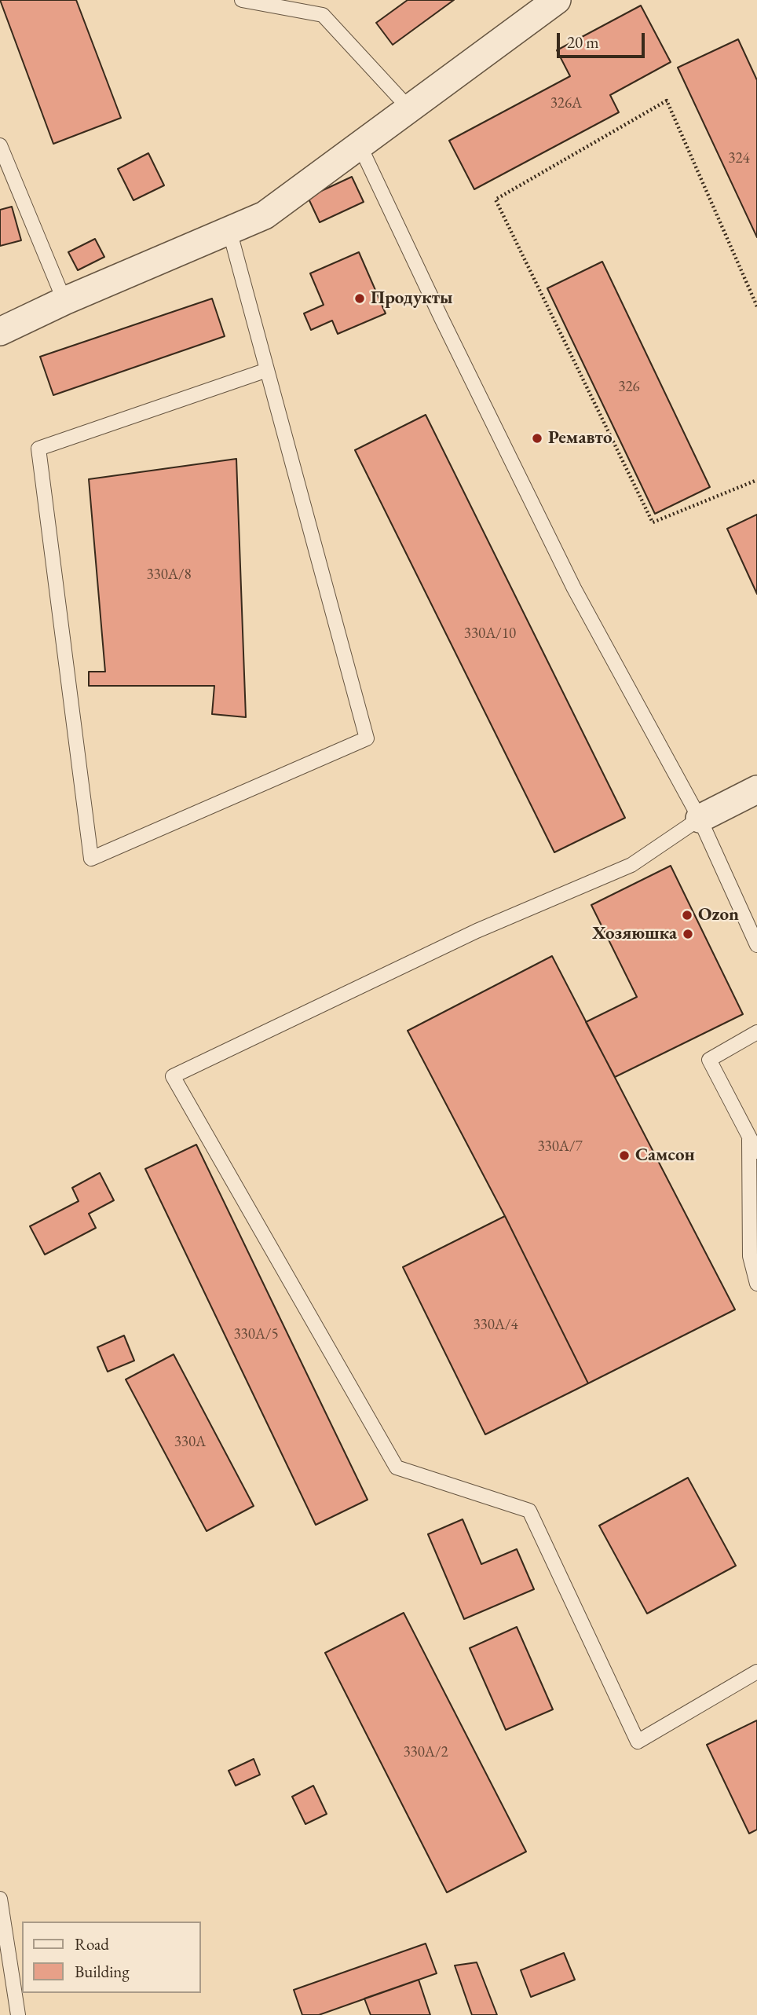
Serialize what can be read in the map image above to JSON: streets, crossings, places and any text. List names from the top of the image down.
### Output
{
  "places": [
    "Продукты",
    "Ремавто",
    "Ozon",
    "Хозяюшка",
    "Самсон"
  ],
  "house_numbers": [
    "326А",
    "324",
    "326",
    "330А/8",
    "330А/10",
    "330А/7",
    "330А/4",
    "330А/5",
    "330А",
    "330А/2"
  ],
  "legend": ["Road", "Building"],
  "scale_bar": "20 m"
}
